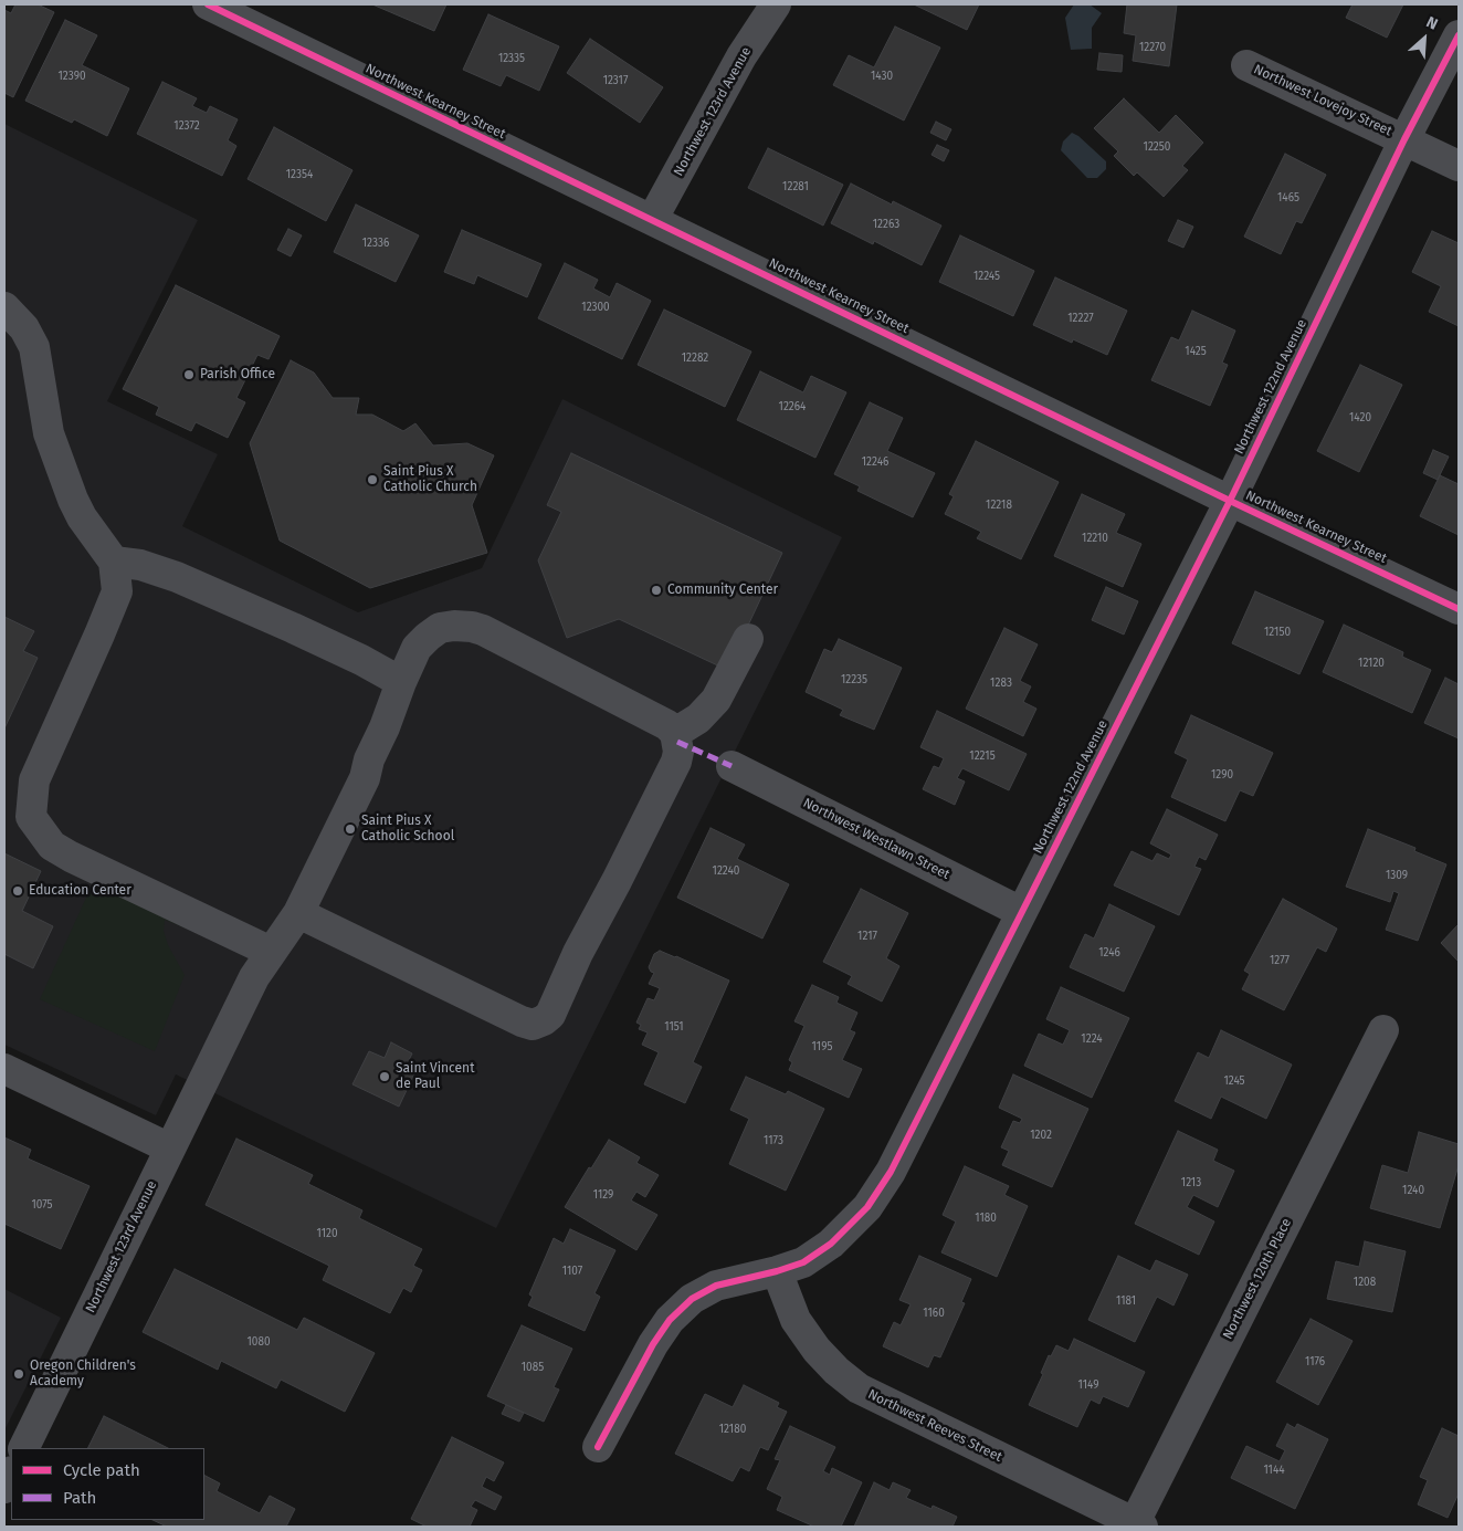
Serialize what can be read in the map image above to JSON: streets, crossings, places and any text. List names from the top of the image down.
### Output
{
  "streets": {
    "street": [
      "Northwest Lovejoy Street",
      "Northwest Kearney Street",
      "Northwest 123rd Avenue",
      "Northwest 122nd Avenue",
      "Northwest Westlawn Street",
      "Northwest 120th Place",
      "Northwest Reeves Street"
    ]
  },
  "crossings": [
    ["Northwest Lovejoy Street", "Northwest 122nd Avenue"],
    ["Northwest Kearney Street", "Northwest 123rd Avenue"],
    ["Northwest Kearney Street", "Northwest 122nd Avenue"],
    ["Northwest 122nd Avenue", "Northwest Westlawn Street"],
    ["Northwest 122nd Avenue", "Northwest Reeves Street"],
    ["Northwest 120th Place", "Northwest Reeves Street"]
  ],
  "places": [
    "Parish Office",
    "Saint Pius X Catholic Church",
    "Community Center",
    "Saint Pius X Catholic School",
    "Education Center",
    "Saint Vincent de Paul",
    "Oregon Children's Academy"
  ],
  "house_numbers": [
    "12270",
    "12335",
    "12390",
    "1430",
    "12317",
    "12372",
    "12250",
    "12354",
    "12281",
    "1465",
    "12263",
    "12336",
    "12245",
    "12300",
    "12227",
    "1425",
    "12282",
    "12264",
    "1420",
    "12246",
    "12218",
    "12210",
    "12150",
    "12120",
    "12235",
    "1283",
    "12215",
    "1290",
    "12240",
    "1309",
    "1217",
    "1246",
    "1277",
    "1151",
    "1224",
    "1195",
    "1245",
    "1202",
    "1173",
    "1213",
    "1240",
    "1129",
    "1075",
    "1180",
    "1120",
    "1107",
    "1208",
    "1181",
    "1160",
    "1080",
    "1176",
    "1085",
    "1149",
    "12180",
    "1144"
  ],
  "legend": ["Cycle path", "Path"],
  "north": "top right"
}
